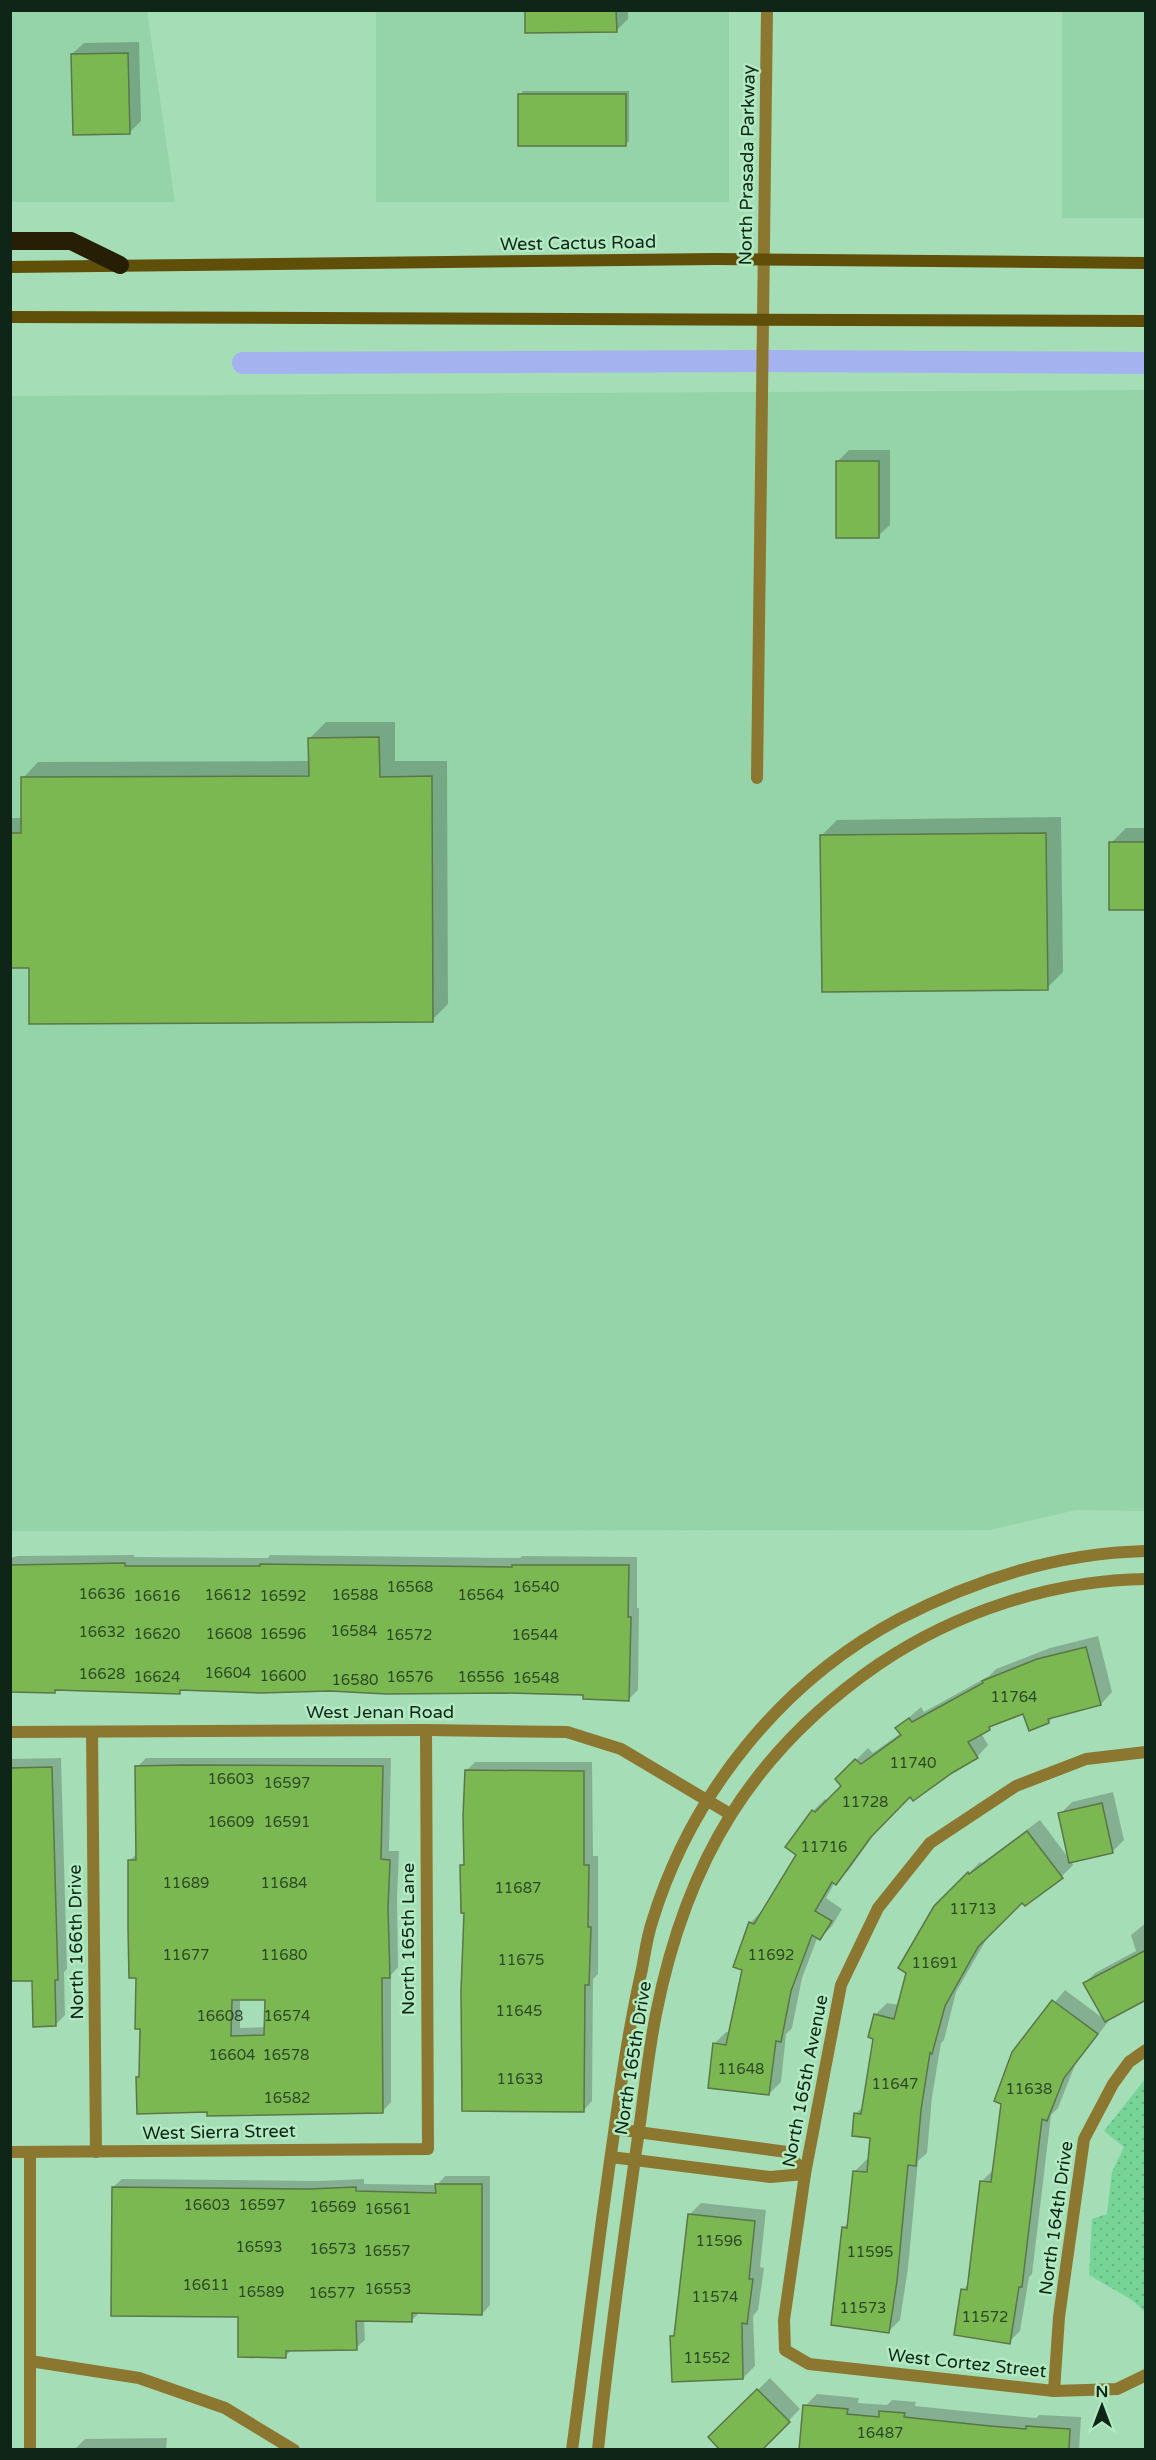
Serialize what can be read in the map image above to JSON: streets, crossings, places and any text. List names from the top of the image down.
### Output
{
  "streets": {
    "main road": ["West Cactus Road"],
    "street": [
      "North Prasada Parkway",
      "West Jenan Road",
      "North 165th Lane",
      "North 166th Drive",
      "North 165th Drive",
      "North 165th Avenue",
      "West Sierra Street",
      "North 164th Drive",
      "West Cortez Street"
    ]
  },
  "crossings": [
    ["North Prasada Parkway", "West Cactus Road"],
    ["West Jenan Road", "North 165th Lane"],
    ["West Jenan Road", "North 166th Drive"],
    ["West Jenan Road", "North 165th Drive"],
    ["North 165th Lane", "West Sierra Street"],
    ["North 166th Drive", "West Sierra Street"],
    ["North 165th Avenue", "West Cortez Street"],
    ["North 164th Drive", "West Cortez Street"]
  ],
  "house_numbers": [
    "16568",
    "16540",
    "16636",
    "16612",
    "16588",
    "16564",
    "16616",
    "16592",
    "16584",
    "16632",
    "16620",
    "16608",
    "16596",
    "16572",
    "16544",
    "16604",
    "16628",
    "16600",
    "16624",
    "16576",
    "16556",
    "16548",
    "16580",
    "11764",
    "11740",
    "16603",
    "16597",
    "11728",
    "16609",
    "16591",
    "11716",
    "11689",
    "11684",
    "11687",
    "11713",
    "11677",
    "11680",
    "11692",
    "11675",
    "11691",
    "11645",
    "16608",
    "16574",
    "16604",
    "16578",
    "11648",
    "11633",
    "11647",
    "11638",
    "16582",
    "16603",
    "16597",
    "16569",
    "16561",
    "11596",
    "16593",
    "16573",
    "16557",
    "11595",
    "16611",
    "16553",
    "16589",
    "16577",
    "11574",
    "11573",
    "11572",
    "11552",
    "16487"
  ],
  "north": "top"
}
